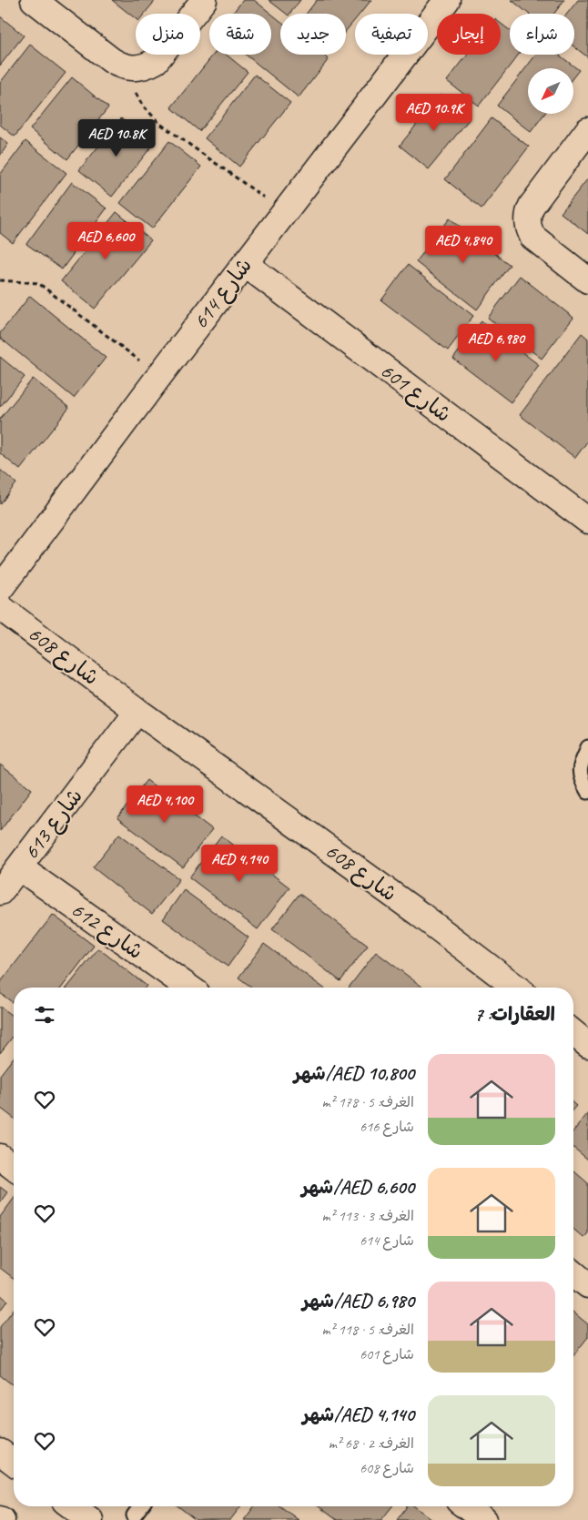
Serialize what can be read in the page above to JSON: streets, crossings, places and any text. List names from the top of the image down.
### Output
{
  "streets": {
    "street": [
      "شارع 614",
      "شارع 601",
      "شارع 608",
      "شارع 613",
      "شارع 612"
    ]
  },
  "crossings": [
    ["شارع 614", "شارع 601"],
    ["شارع 608", "شارع 613"],
    ["شارع 613", "شارع 612"]
  ],
  "north": "bottom left",
  "page": {
    "chip": [
      "شراء",
      "إيجار",
      "تصفية",
      "جديد",
      "شقة",
      "منزل"
    ],
    "price": [
      "AED 10.9K",
      "AED 10.8K",
      "AED 6,600",
      "AED 4,840",
      "AED 6,980",
      "AED 4,100",
      "AED 4,140"
    ],
    "heading": "العقارات: 7",
    "list": [
      {
        "name": "AED 10,800/شهر",
        "note": "الغرف: 5 · 178 m² · شارع 616"
      },
      {
        "name": "AED 6,600/شهر",
        "note": "الغرف: 3 · 113 m² · شارع 614"
      },
      {
        "name": "AED 6,980/شهر",
        "note": "الغرف: 5 · 118 m² · شارع 601"
      },
      {
        "name": "AED 4,140/شهر",
        "note": "الغرف: 2 · 68 m² · شارع 608"
      }
    ]
  }
}
